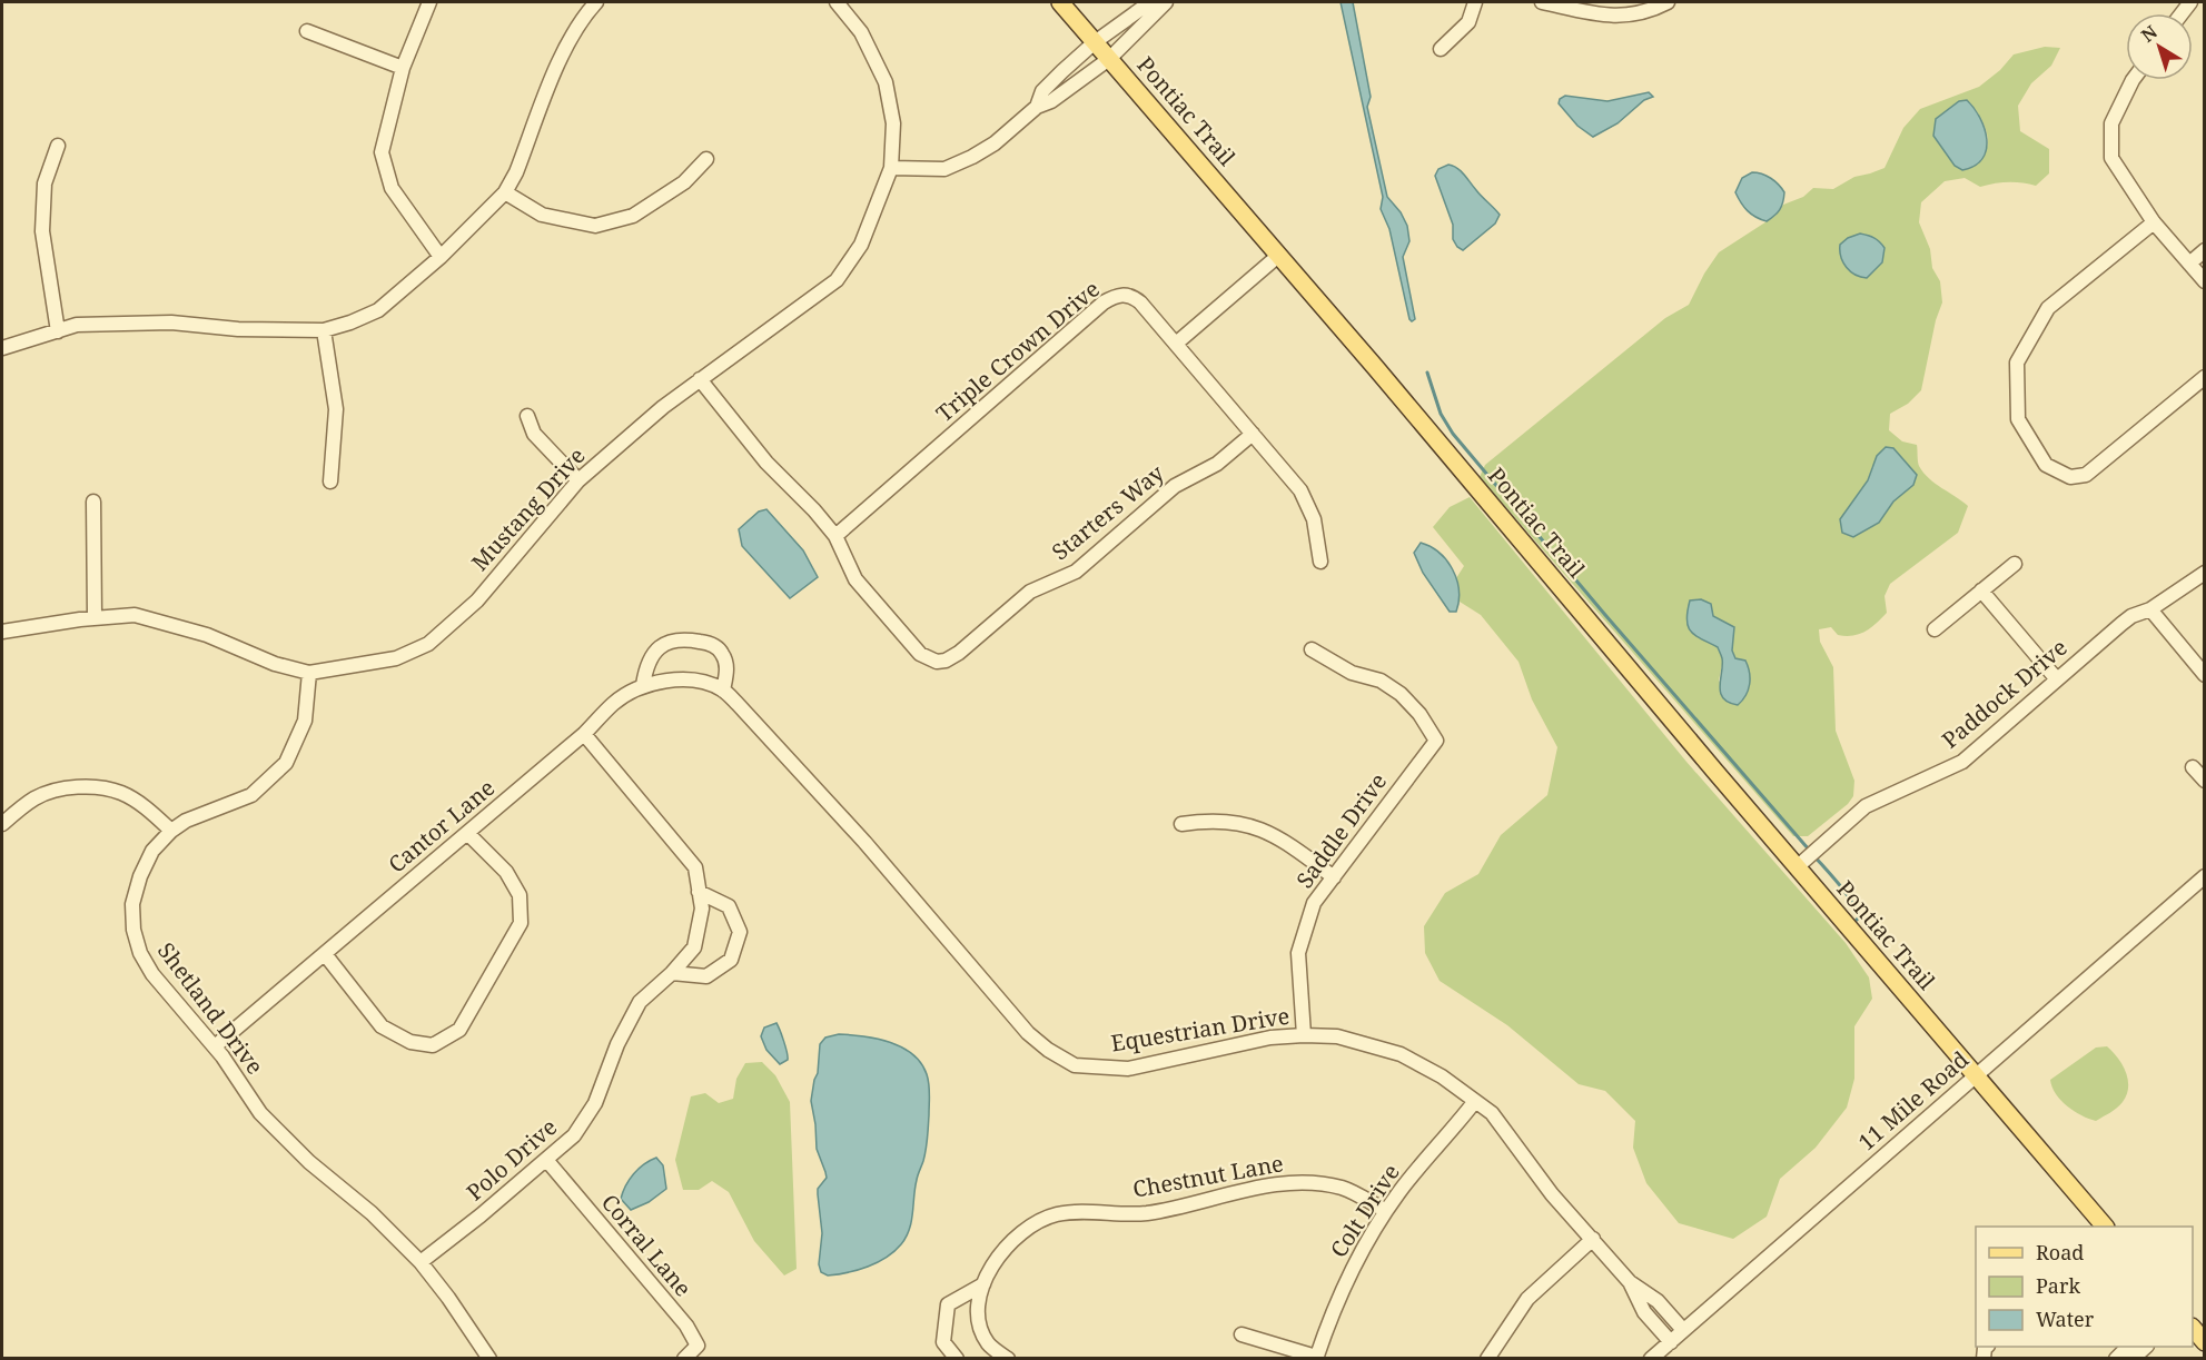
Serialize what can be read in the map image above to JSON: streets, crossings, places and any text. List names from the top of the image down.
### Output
{
  "streets": {
    "main road": ["Pontiac Trail"],
    "street": [
      "Triple Crown Drive",
      "Mustang Drive",
      "Starters Way",
      "Paddock Drive",
      "Cantor Lane",
      "Saddle Drive",
      "Shetland Drive",
      "Equestrian Drive",
      "11 Mile Road",
      "Polo Drive",
      "Chestnut Lane",
      "Colt Drive",
      "Corral Lane"
    ]
  },
  "crossings": [
    ["Pontiac Trail", "Paddock Drive"],
    ["Pontiac Trail", "11 Mile Road"],
    ["Triple Crown Drive", "Starters Way"],
    ["Mustang Drive", "Starters Way"],
    ["Mustang Drive", "Shetland Drive"],
    ["Cantor Lane", "Shetland Drive"],
    ["Cantor Lane", "Polo Drive"],
    ["Saddle Drive", "Equestrian Drive"],
    ["Shetland Drive", "Polo Drive"],
    ["Equestrian Drive", "11 Mile Road"],
    ["Equestrian Drive", "Colt Drive"],
    ["Polo Drive", "Corral Lane"],
    ["Chestnut Lane", "Colt Drive"]
  ],
  "legend": ["Road", "Park", "Water"],
  "north": "top left"
}
